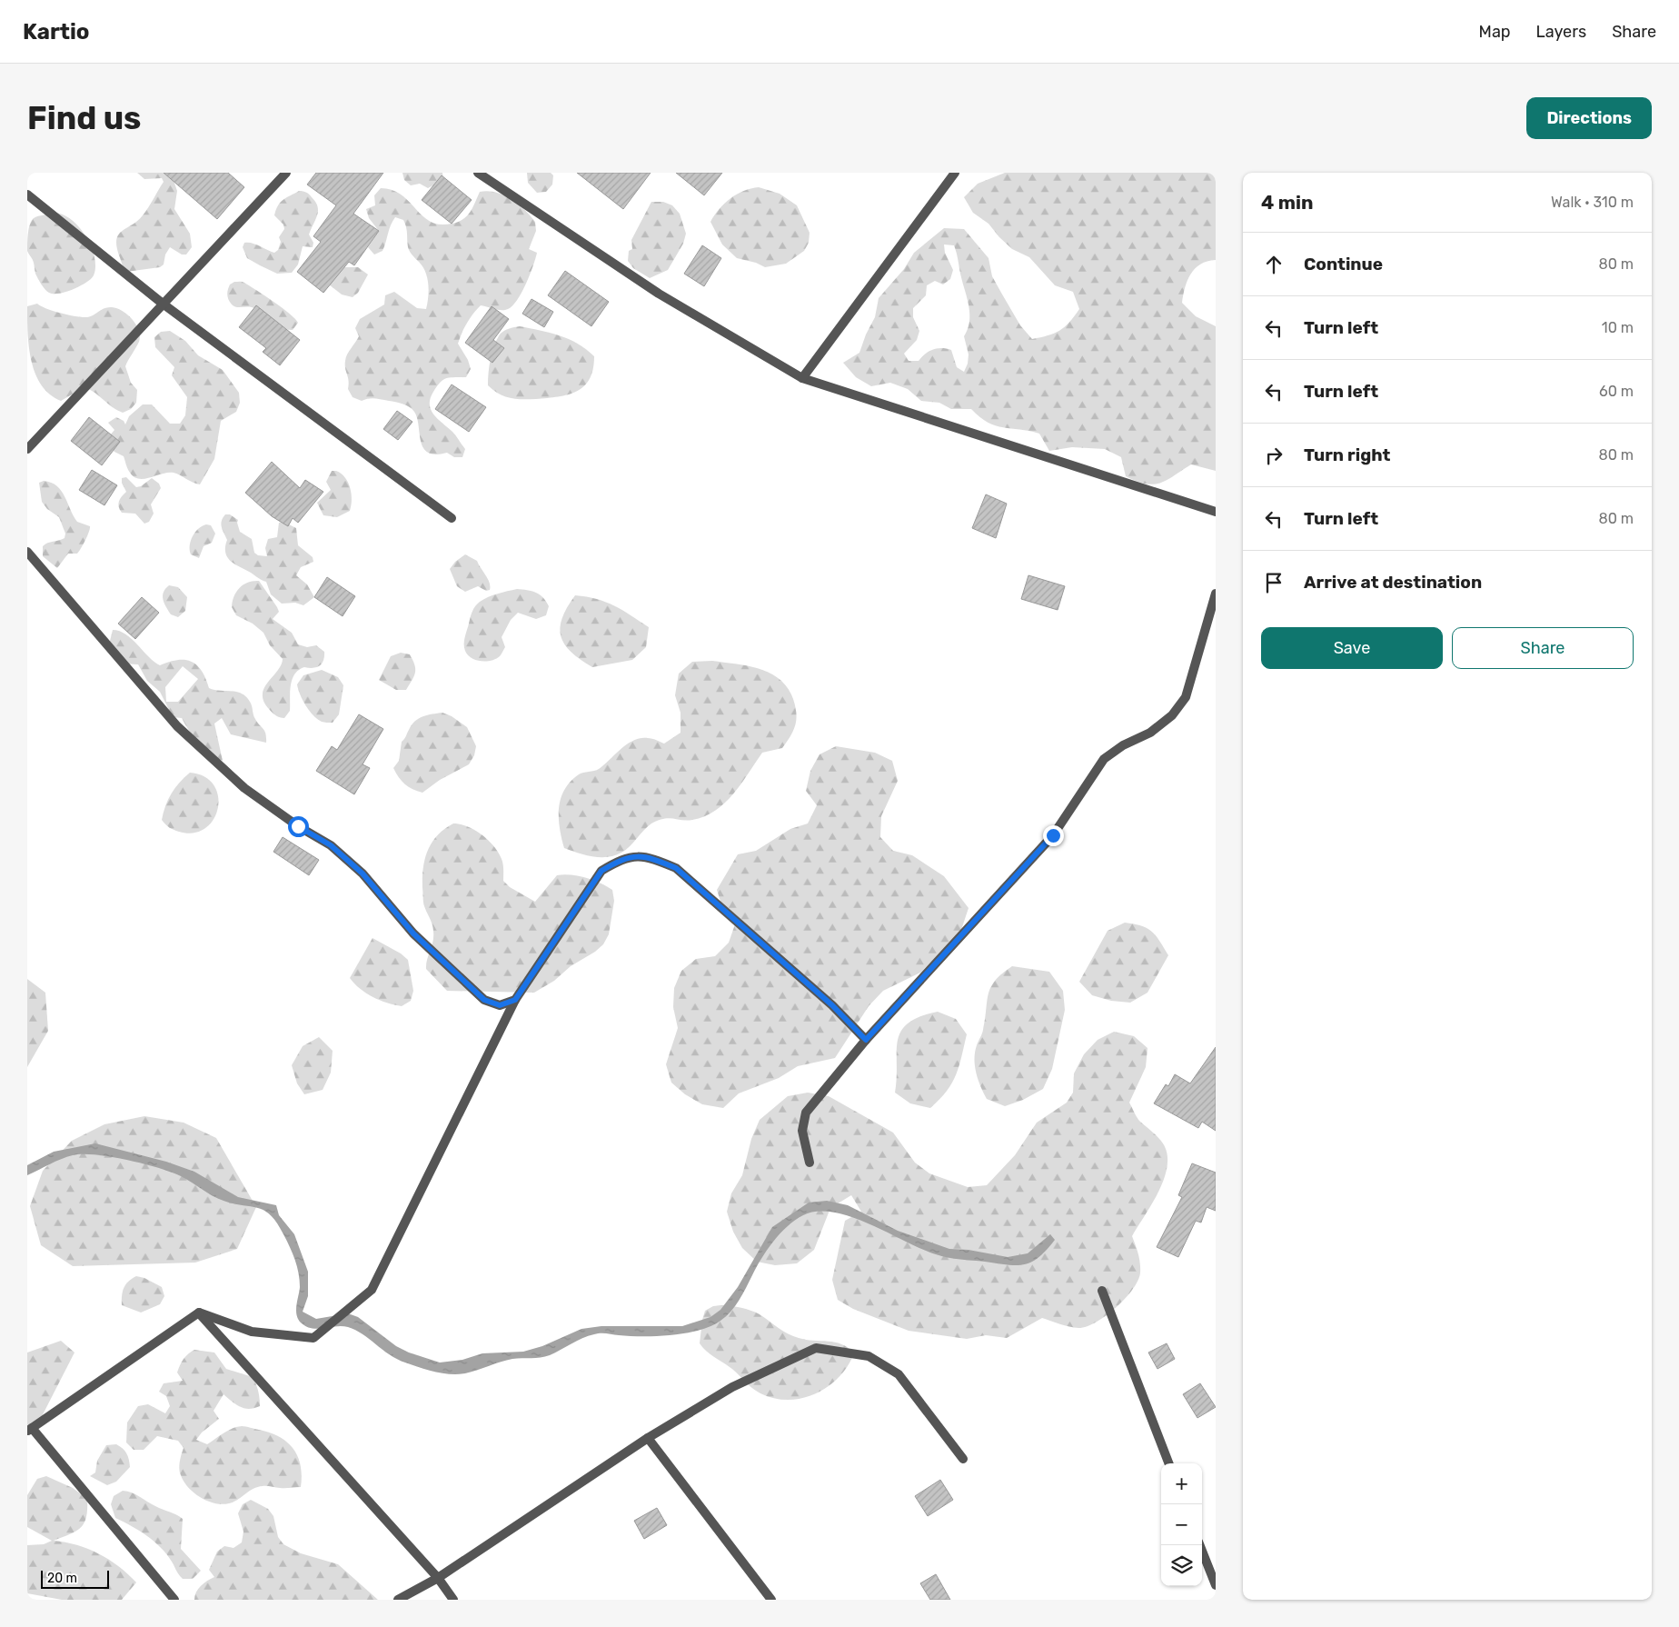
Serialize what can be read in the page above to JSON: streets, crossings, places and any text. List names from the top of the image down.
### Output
{
  "scale_bar": "20 m",
  "page": {
    "header": "Kartio",
    "nav": ["Map", "Layers", "Share"],
    "buttons": [
      "Directions",
      ["Save", "Share"]
    ],
    "title": "Find us",
    "heading": ["4 min", "Walk · 310 m"],
    "list": [
      ["Continue", "80 m"],
      ["Turn left", "10 m"],
      ["Turn left", "60 m"],
      ["Turn right", "80 m"],
      ["Turn left", "80 m"],
      "Arrive at destination"
    ],
    "map_buttons": ["+", "−"],
    "scale": "20 m"
  }
}
